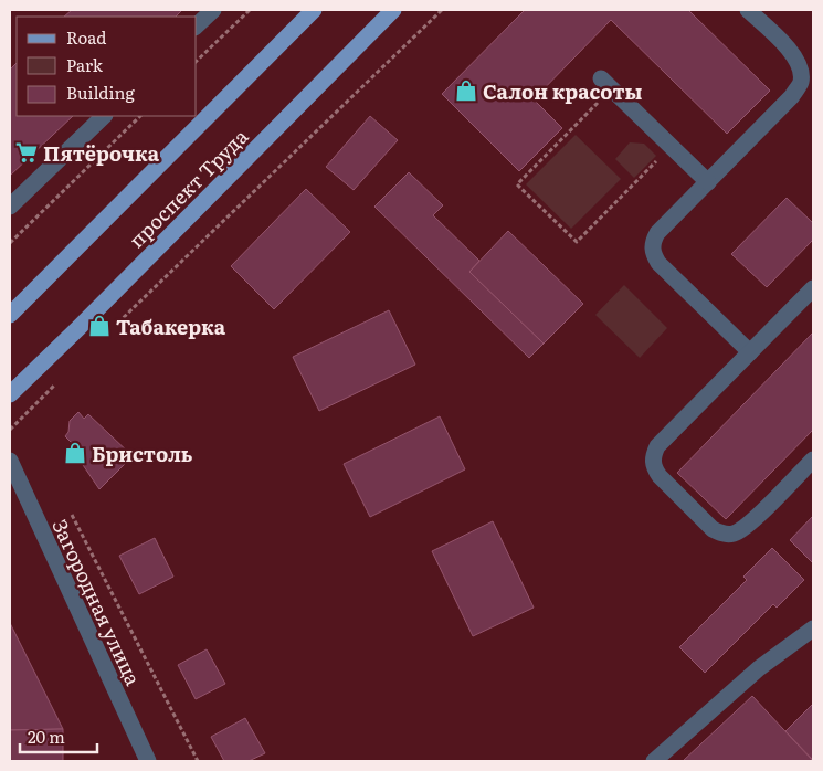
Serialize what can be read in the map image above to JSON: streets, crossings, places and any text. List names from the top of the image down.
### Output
{
  "streets": {
    "main road": ["проспект Труда"],
    "street": ["Загородная улица"]
  },
  "places": {
    "shop": ["Салон красоты", "Табакерка", "Бристоль"],
    "supermarket": ["Пятёрочка"]
  },
  "legend": ["Road", "Park", "Building"],
  "scale_bar": "20 m"
}
